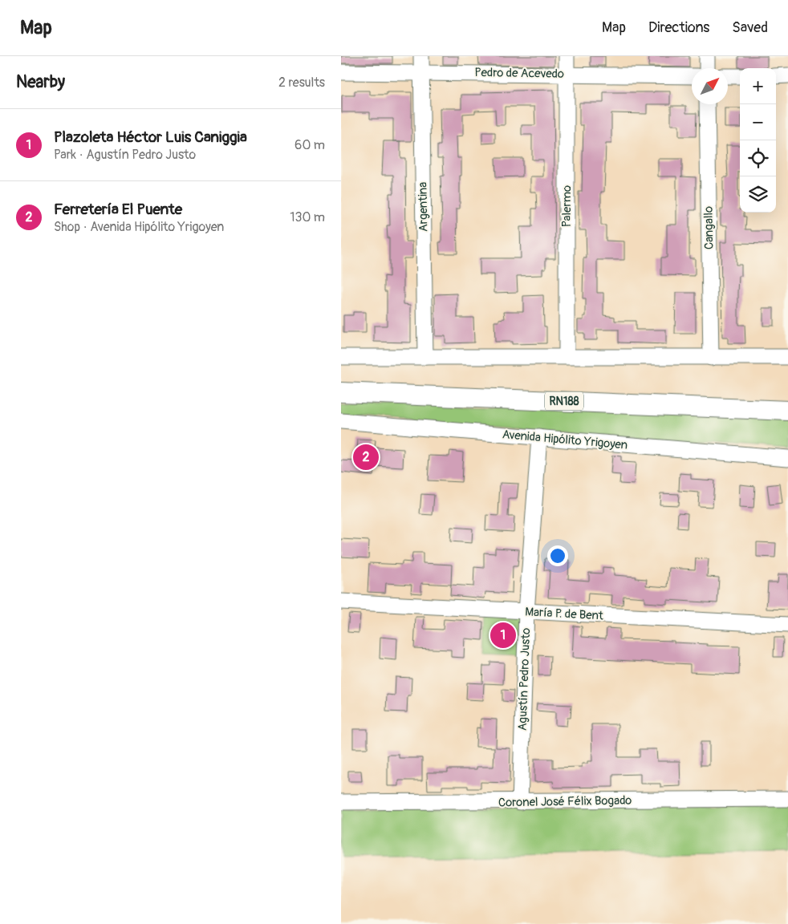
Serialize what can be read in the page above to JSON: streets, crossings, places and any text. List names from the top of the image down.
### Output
{
  "streets": {
    "main road": ["RN188"],
    "street": [
      "Pedro de Acevedo",
      "Palermo",
      "Argentina",
      "Cangallo",
      "Avenida Hipólito Yrigoyen",
      "María P. de Bent",
      "Agustín Pedro Justo",
      "Coronel José Félix Bogado"
    ]
  },
  "crossings": [
    ["Pedro de Acevedo", "Palermo"],
    ["Pedro de Acevedo", "Argentina"],
    ["Avenida Hipólito Yrigoyen", "Agustín Pedro Justo"],
    ["María P. de Bent", "Agustín Pedro Justo"],
    ["Agustín Pedro Justo", "Coronel José Félix Bogado"]
  ],
  "north": "top right",
  "page": {
    "header": "Map",
    "nav": ["Map", "Directions", "Saved"],
    "heading": ["Nearby", "2 results"],
    "map_buttons": ["+", "−"],
    "list": [
      {
        "mark": "1",
        "name": "Plazoleta Héctor Luis Caniggia",
        "note": "Park · Agustín Pedro Justo",
        "value": "60 m"
      },
      {
        "mark": "2",
        "name": "Ferretería El Puente",
        "note": "Shop · Avenida Hipólito Yrigoyen",
        "value": "130 m"
      }
    ],
    "pins": ["2", "1"]
  }
}
